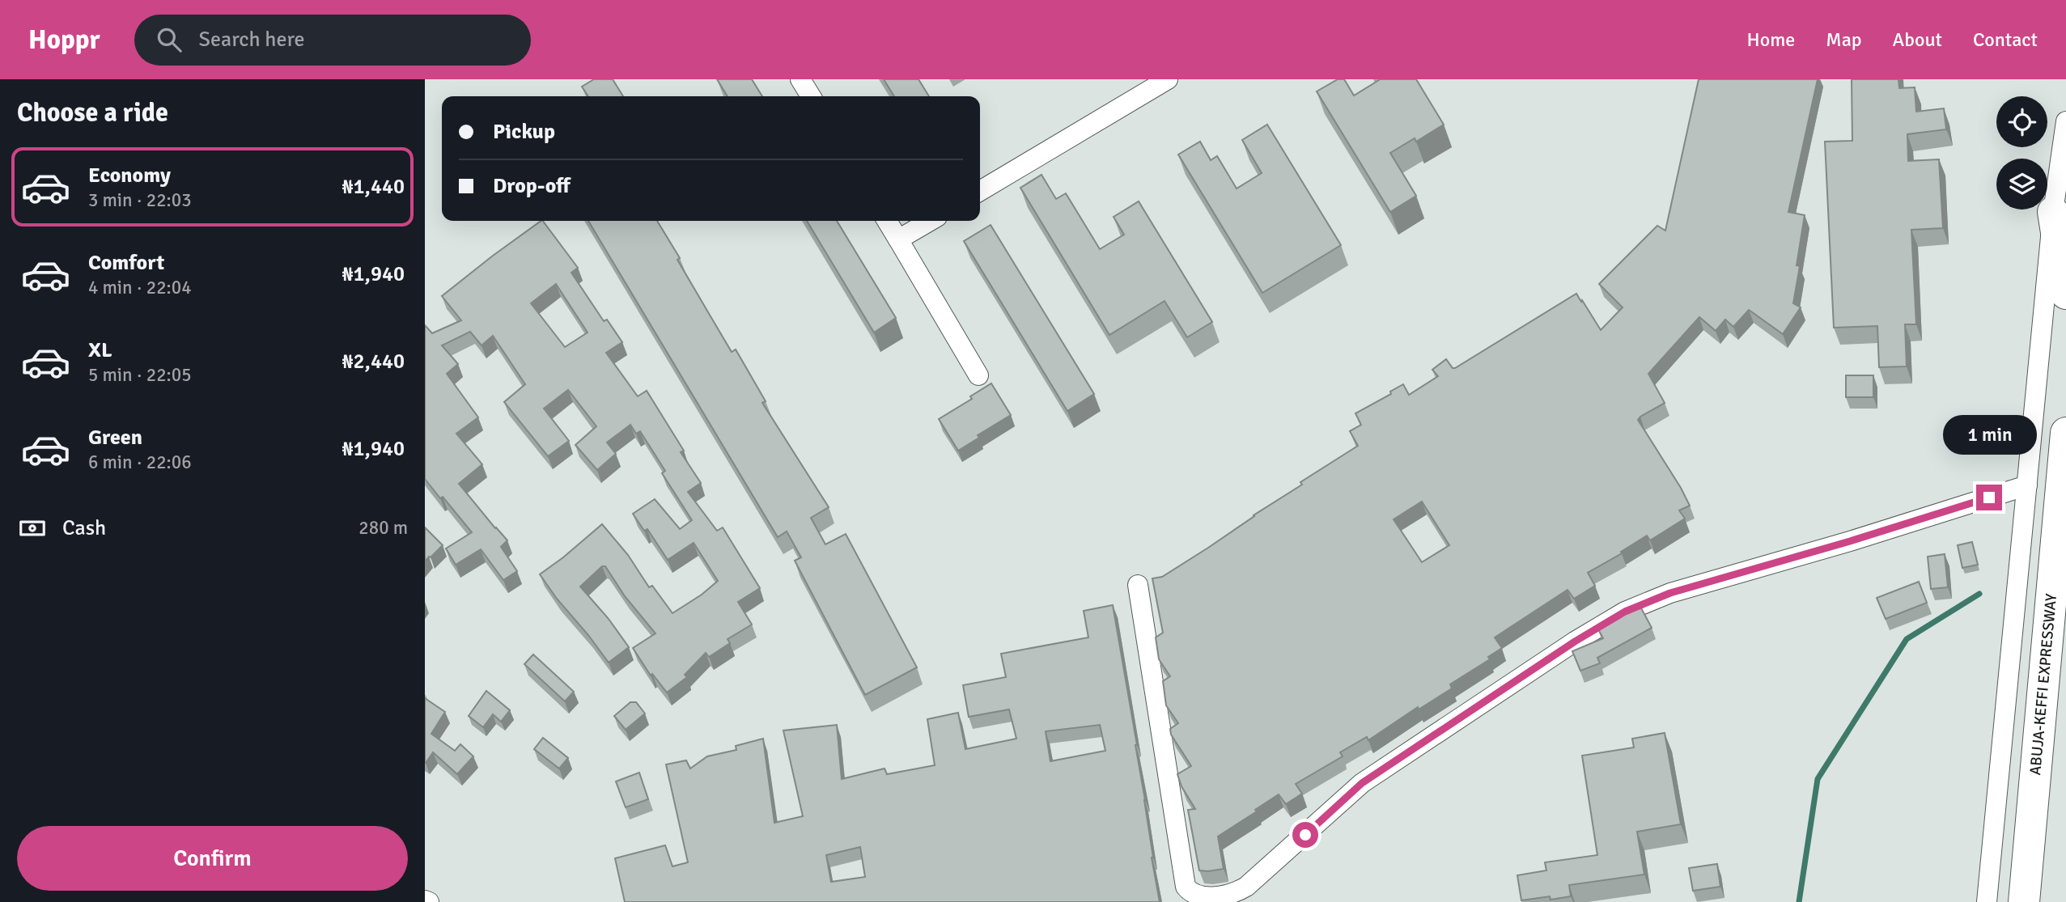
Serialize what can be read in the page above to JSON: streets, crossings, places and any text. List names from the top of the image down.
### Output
{
  "streets": {
    "highway": ["ABUJA-KEFFI EXPRESSWAY"]
  },
  "page": {
    "header": "Hoppr",
    "search": "Search here",
    "nav": [
      "Home",
      "Map",
      "About",
      "Contact"
    ],
    "heading": "Choose a ride",
    "banner": ["Pickup", "Drop-off"],
    "list": [
      {
        "name": "Economy",
        "note": "3 min · 22:03",
        "value": "₦1,440"
      },
      {
        "name": "Comfort",
        "note": "4 min · 22:04",
        "value": "₦1,940"
      },
      {
        "name": "XL",
        "note": "5 min · 22:05",
        "value": "₦2,440"
      },
      {
        "name": "Green",
        "note": "6 min · 22:06",
        "value": "₦1,940"
      }
    ],
    "bubble": "1 min",
    "pay": ["Cash", "280 m"],
    "buttons": "Confirm"
  }
}
